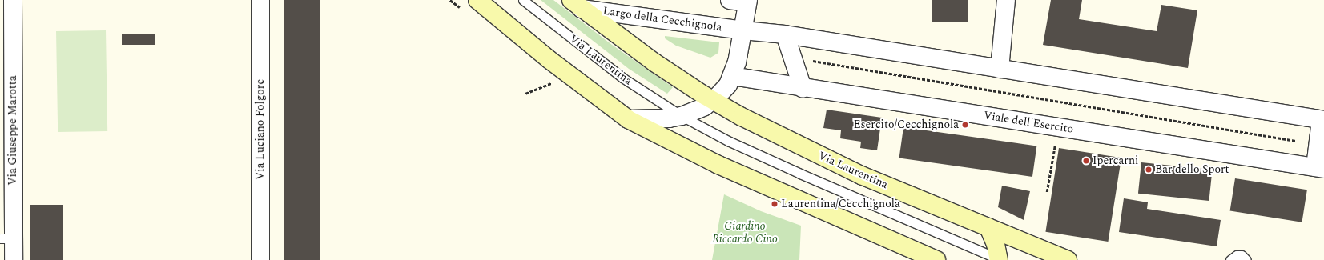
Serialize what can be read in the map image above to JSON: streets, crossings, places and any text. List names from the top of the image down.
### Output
{
  "streets": {
    "main road": ["Via Laurentina"],
    "street": [
      "Largo della Cecchignola",
      "Viale dell'Esercito",
      "Via Luciano Folgore",
      "Via Giuseppe Marotta"
    ]
  },
  "crossings": [
    ["Largo della Cecchignola", "Via Laurentina"]
  ],
  "parks": ["Giardino Riccardo Cino"],
  "places": [
    "Esercito/Cecchignola",
    "Ipercarni",
    "Bar dello Sport",
    "Laurentina/Cecchignola"
  ]
}
